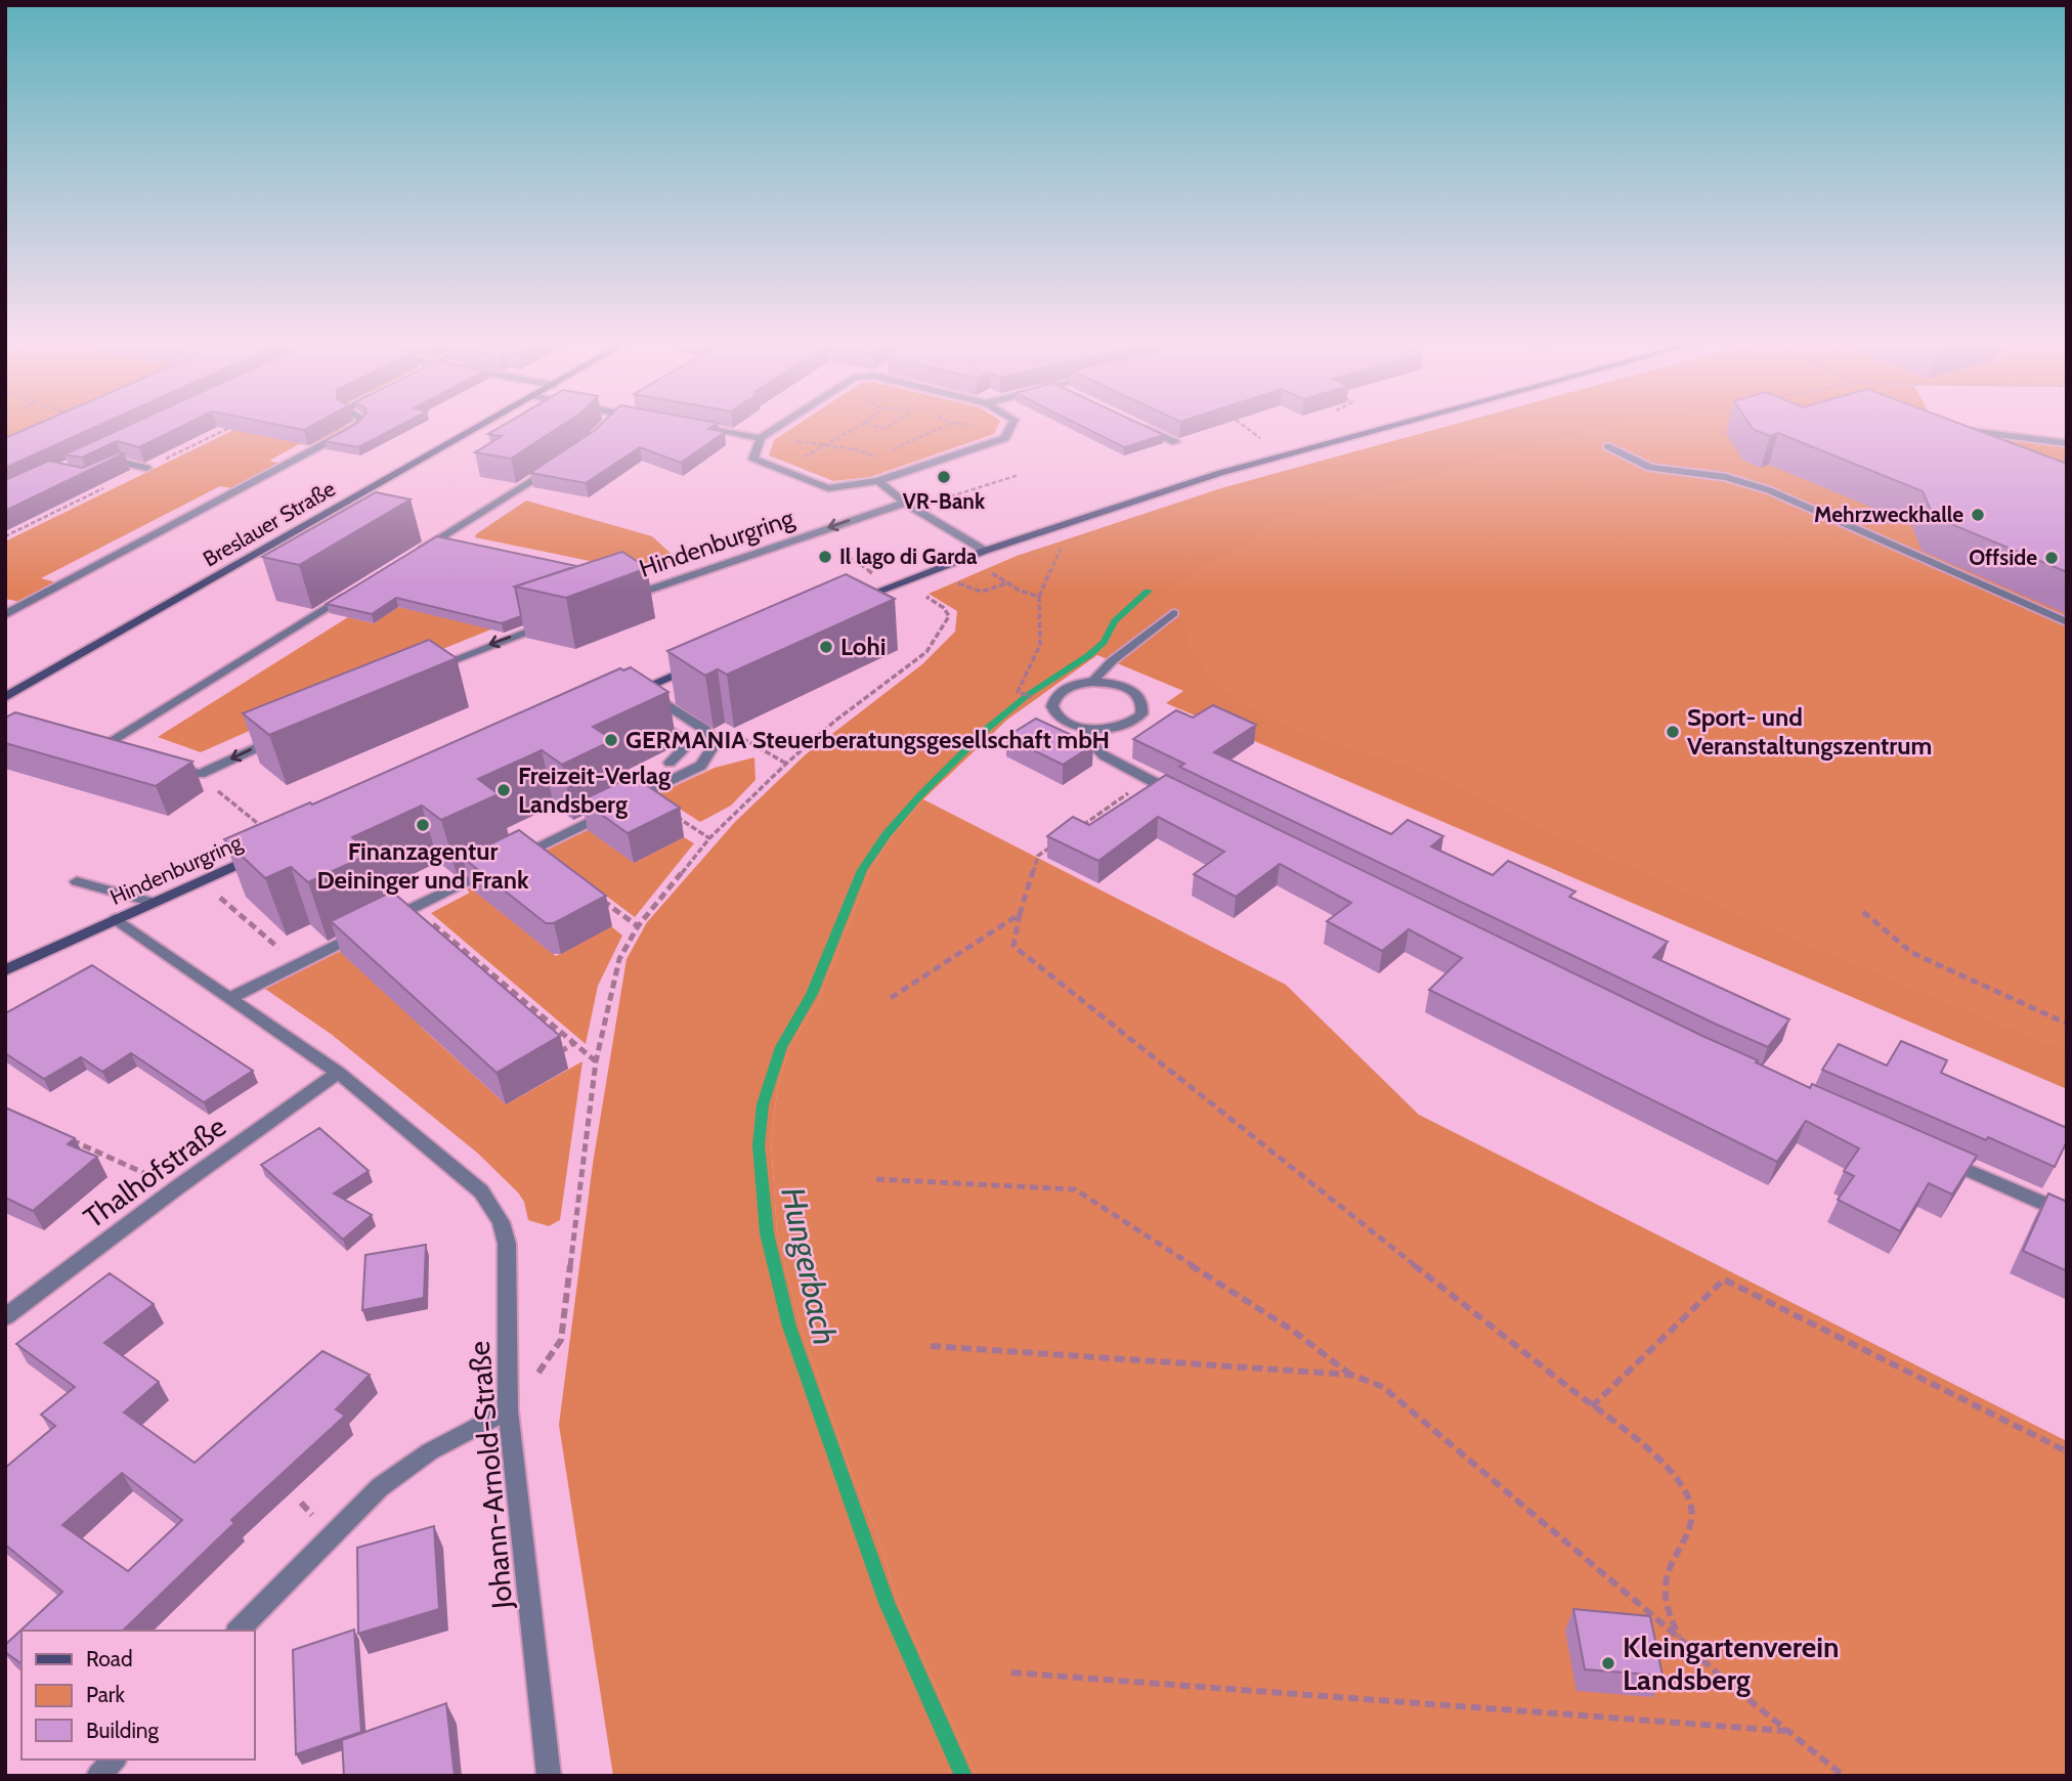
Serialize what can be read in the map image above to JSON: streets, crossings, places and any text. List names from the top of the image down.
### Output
{
  "streets": {
    "main road": ["Breslauer Straße", "Hindenburgring"],
    "street": ["Thalhofstraße", "Johann-Arnold-Straße"]
  },
  "crossings": [
    ["Hindenburgring", "Johann-Arnold-Straße"],
    ["Thalhofstraße", "Johann-Arnold-Straße"]
  ],
  "one_way": ["Hindenburgring"],
  "water": ["Hungerbach"],
  "places": [
    "VR-Bank",
    "Mehrzweckhalle",
    "Il lago di Garda",
    "Offside",
    "Lohi",
    "Sport- und Veranstaltungszentrum",
    "GERMANIA Steuerberatungsgesellschaft mbH",
    "Freizeit-Verlag Landsberg",
    "Finanzagentur Deininger und Frank",
    "Kleingartenverein Landsberg"
  ],
  "legend": ["Road", "Park", "Building"]
}
